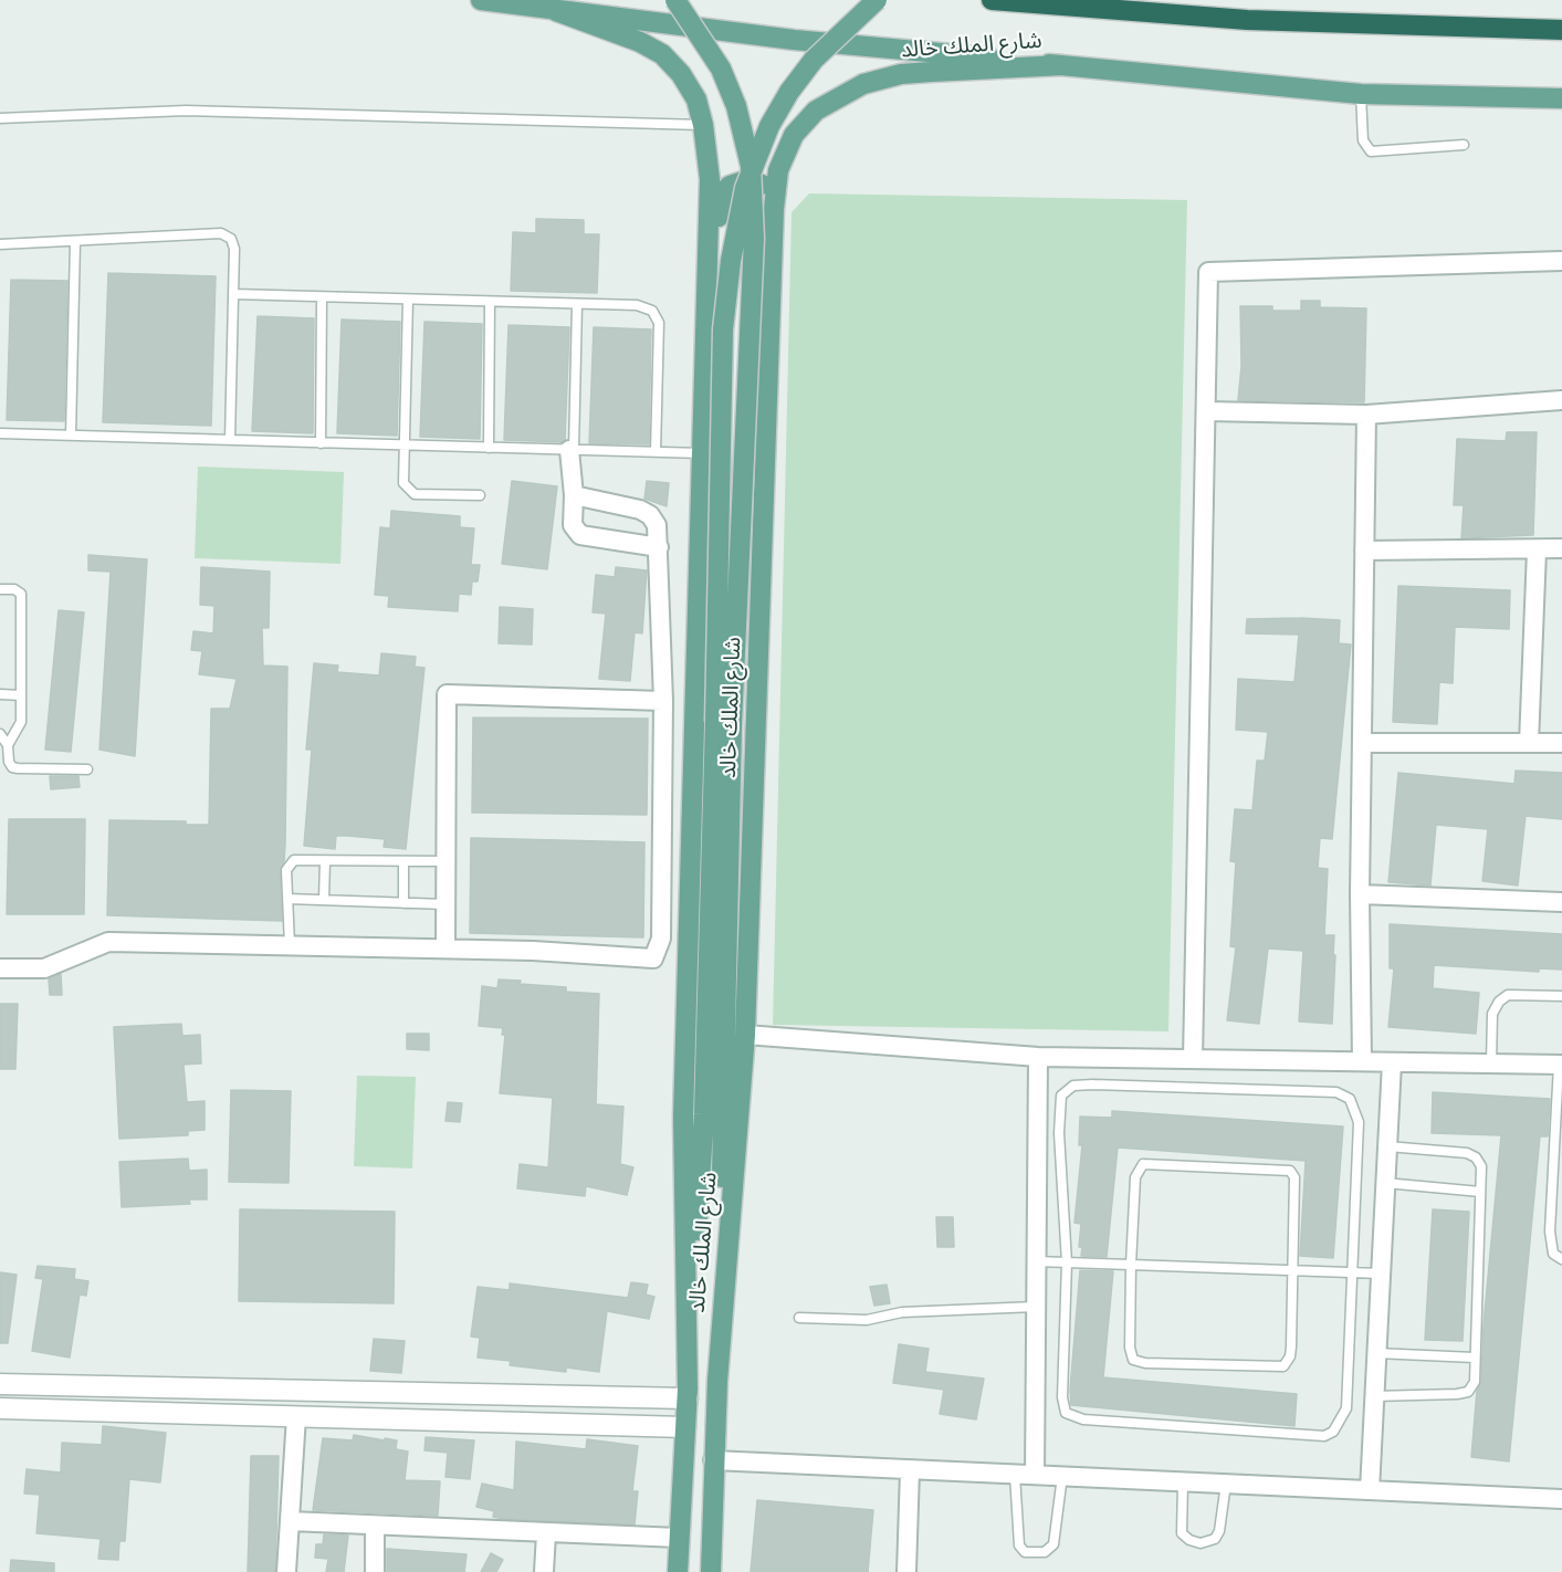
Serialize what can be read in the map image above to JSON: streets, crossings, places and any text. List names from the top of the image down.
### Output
{
  "streets": {
    "main road": ["شارع الملك خالد"]
  }
}
